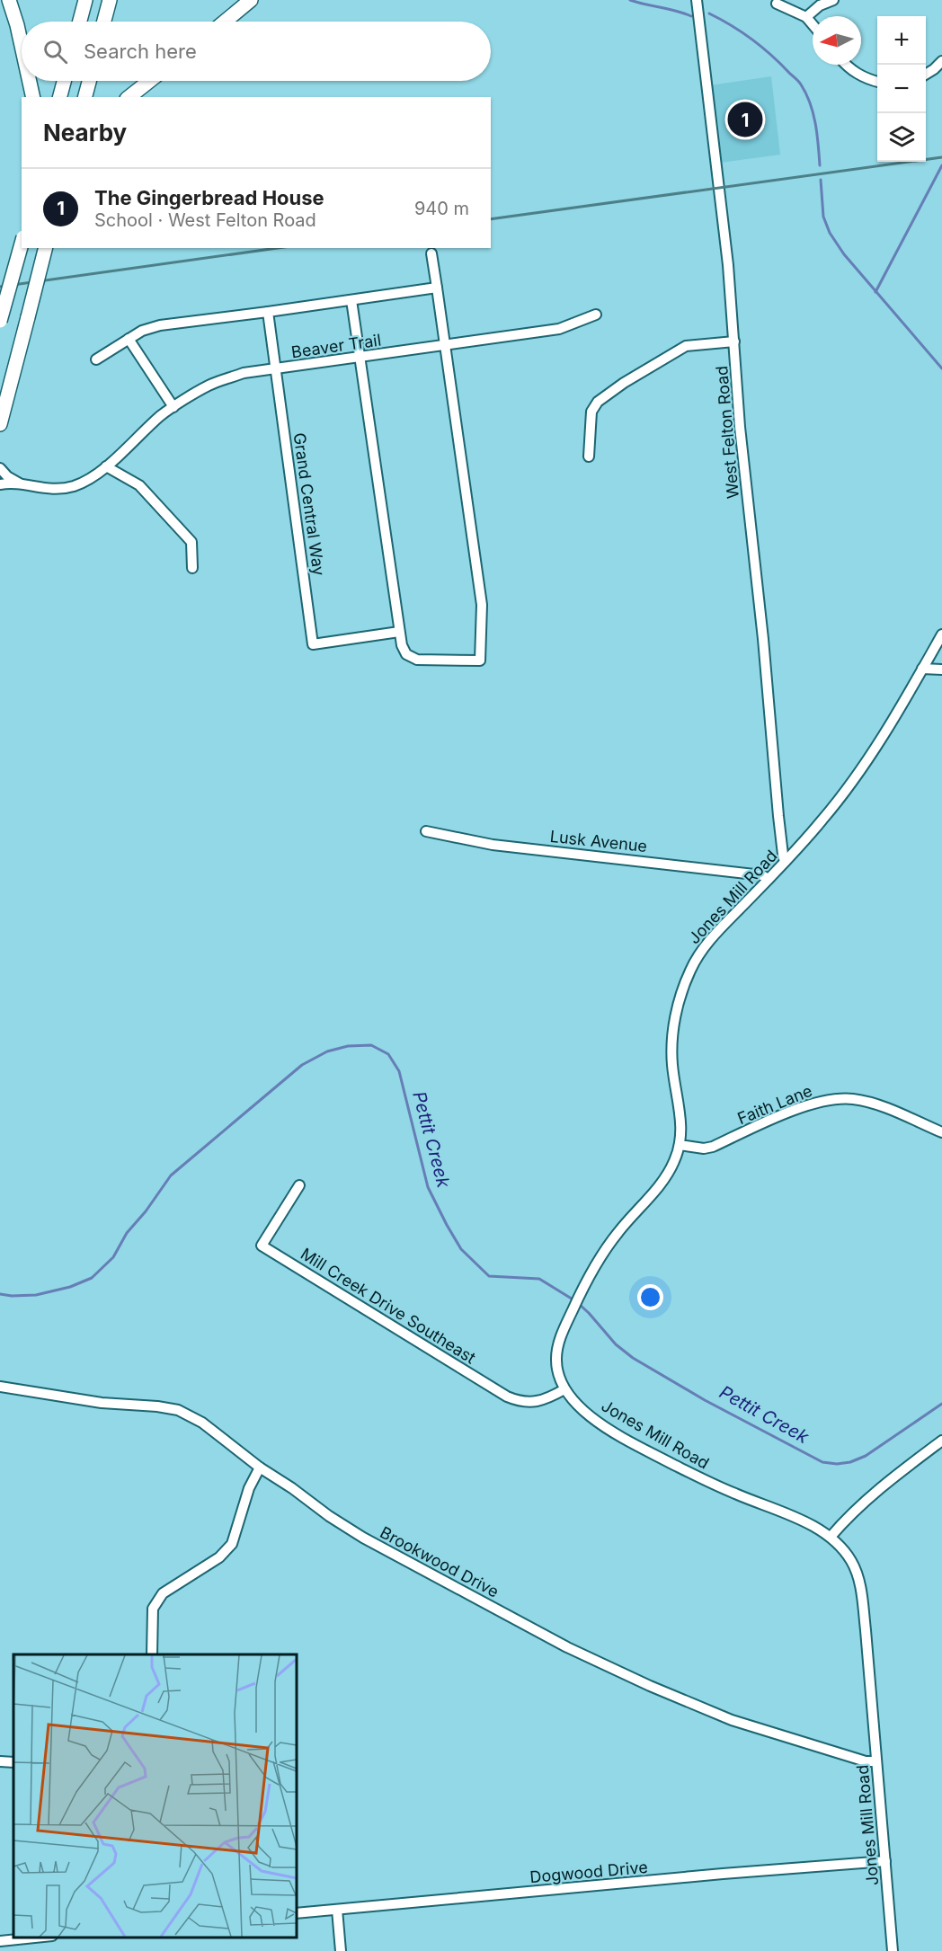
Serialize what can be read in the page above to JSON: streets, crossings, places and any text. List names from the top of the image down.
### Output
{
  "streets": {
    "street": [
      "Beaver Trail",
      "West Felton Road",
      "Grand Central Way",
      "Lusk Avenue",
      "Jones Mill Road",
      "Faith Lane",
      "Mill Creek Drive Southeast",
      "Brookwood Drive",
      "Dogwood Drive"
    ]
  },
  "crossings": [
    ["Beaver Trail", "Grand Central Way"],
    ["West Felton Road", "Jones Mill Road"],
    ["Lusk Avenue", "Jones Mill Road"],
    ["Jones Mill Road", "Faith Lane"],
    ["Jones Mill Road", "Mill Creek Drive Southeast"],
    ["Jones Mill Road", "Brookwood Drive"],
    ["Jones Mill Road", "Dogwood Drive"]
  ],
  "water": ["Pettit Creek"],
  "north": "left",
  "page": {
    "map_buttons": ["+", "−"],
    "search": "Search here",
    "heading": "Nearby",
    "pins": "1",
    "list": [
      {
        "mark": "1",
        "name": "The Gingerbread House",
        "note": "School · West Felton Road",
        "value": "940 m"
      }
    ]
  }
}
